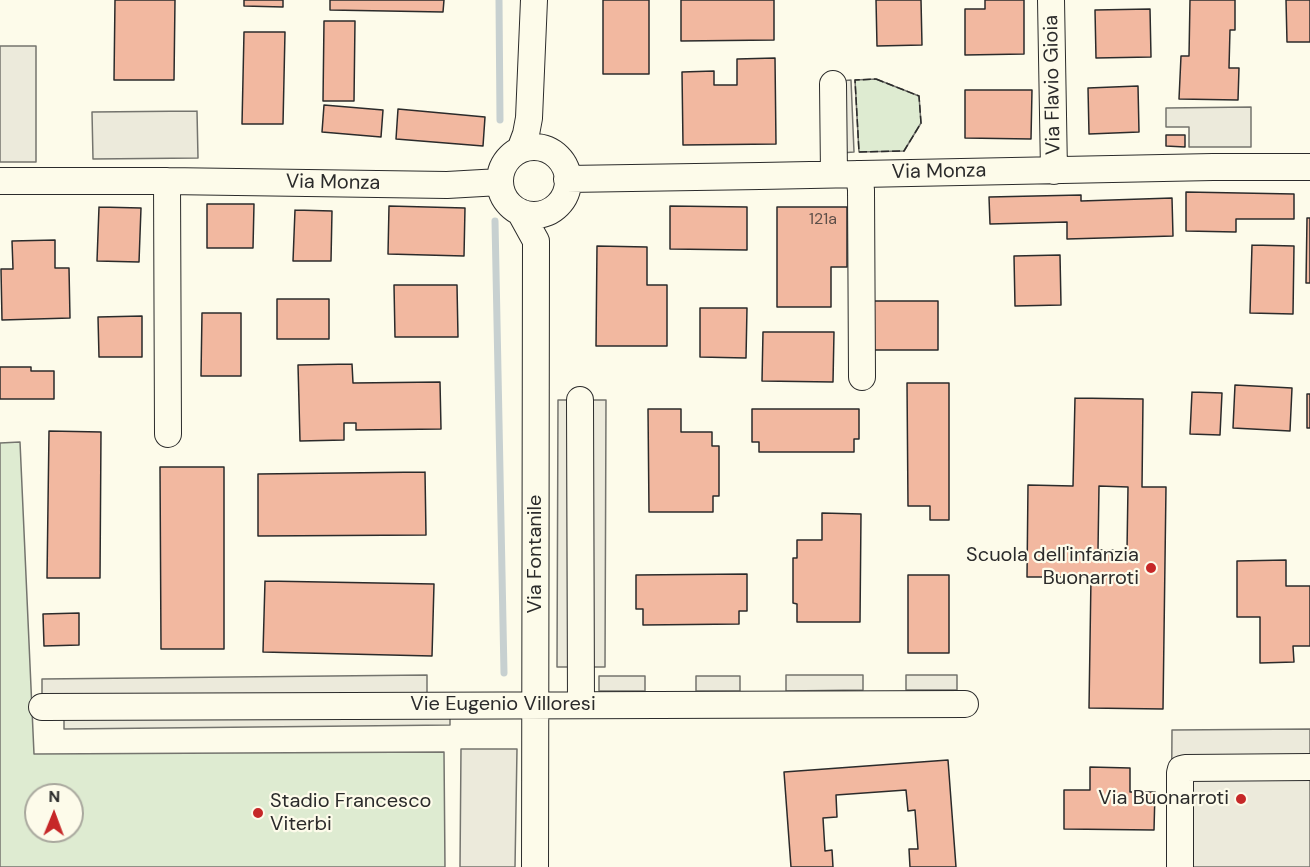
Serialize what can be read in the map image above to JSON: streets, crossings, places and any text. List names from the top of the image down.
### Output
{
  "streets": {
    "street": [
      "Via Flavio Gioia",
      "Via Monza",
      "Via Fontanile",
      "Vie Eugenio Villoresi"
    ]
  },
  "crossings": [
    ["Via Flavio Gioia", "Via Monza"],
    ["Via Monza", "Via Fontanile"],
    ["Via Fontanile", "Vie Eugenio Villoresi"]
  ],
  "places": ["Scuola dell'infanzia Buonarroti", "Via Buonarroti", "Stadio Francesco Viterbi"],
  "house_numbers": ["121a"],
  "north": "top"
}
